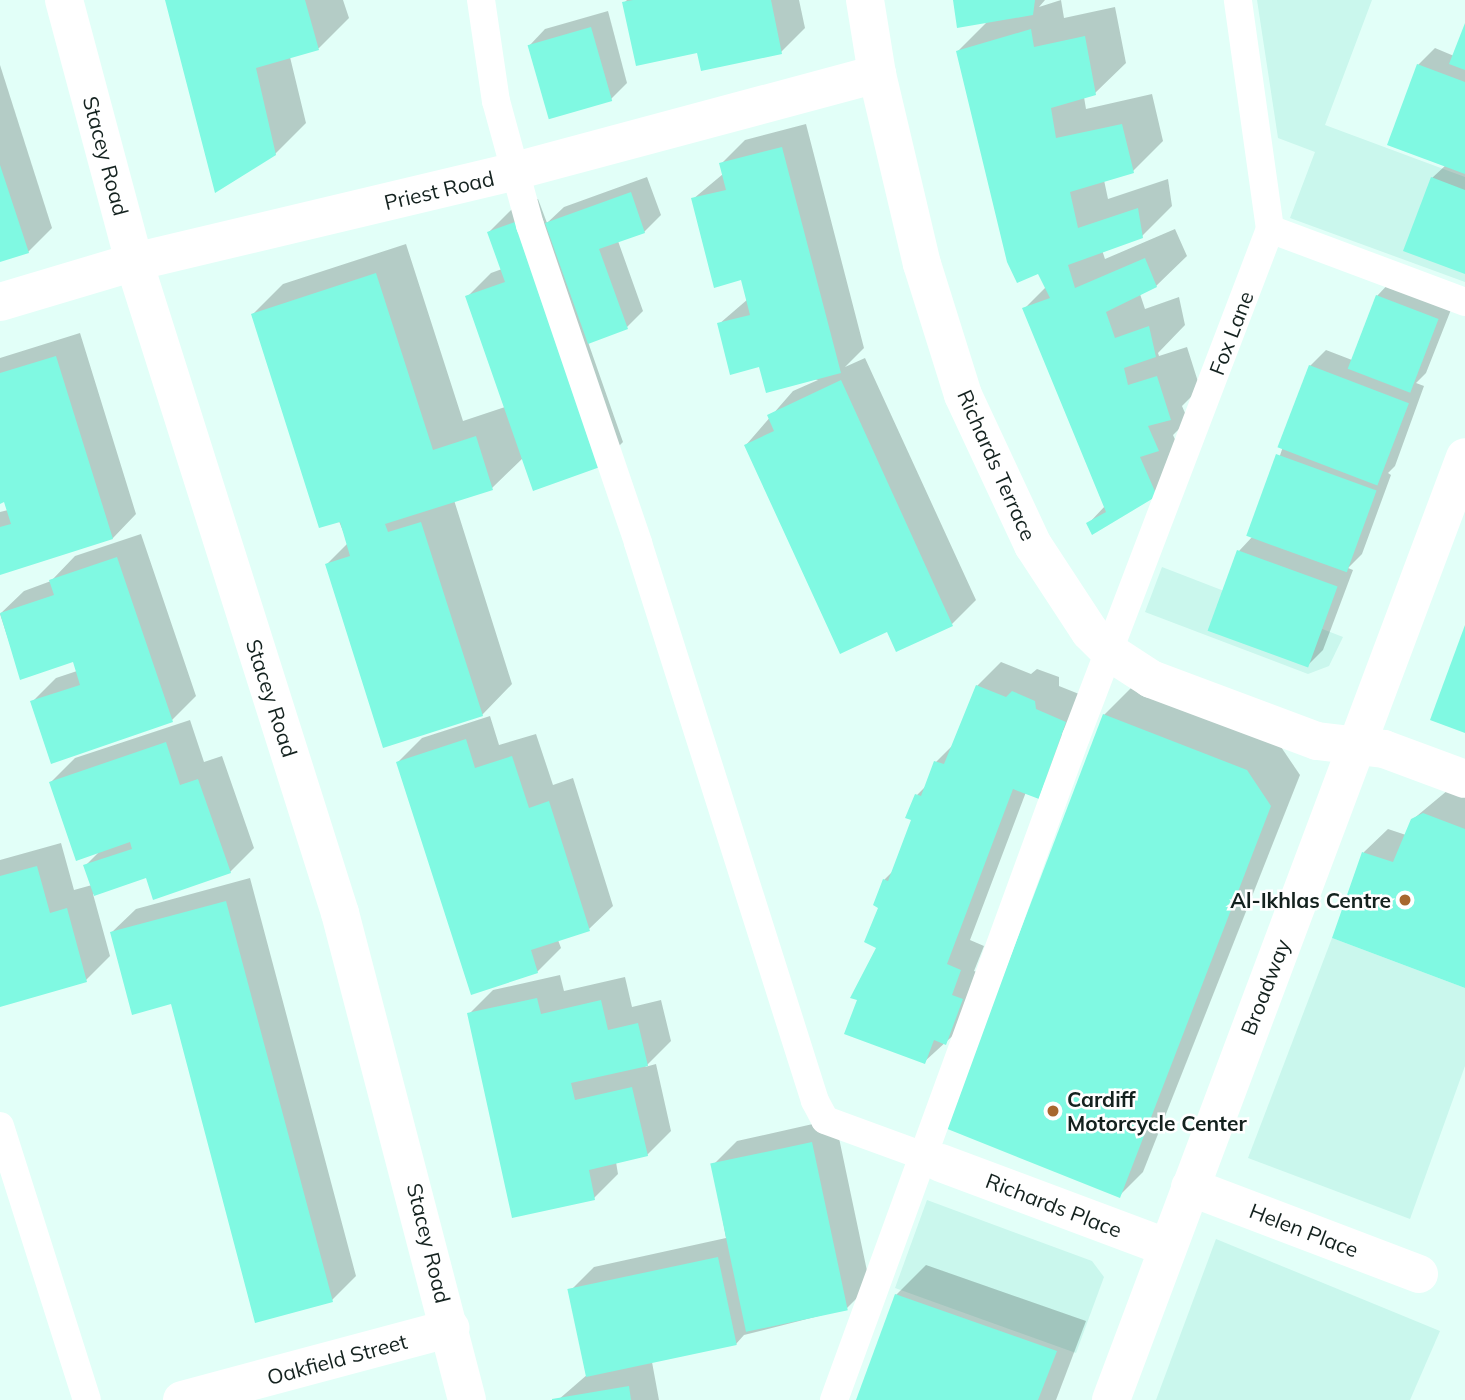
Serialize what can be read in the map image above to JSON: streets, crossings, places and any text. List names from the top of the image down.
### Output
{
  "streets": {
    "street": [
      "Stacey Road",
      "Priest Road",
      "Richards Terrace",
      "Broadway",
      "Richards Place",
      "Helen Place",
      "Oakfield Street"
    ],
    "lane": ["Fox Lane"]
  },
  "crossings": [
    ["Stacey Road", "Priest Road"],
    ["Stacey Road", "Oakfield Street"],
    ["Priest Road", "Richards Terrace"],
    ["Fox Lane", "Richards Terrace"],
    ["Fox Lane", "Richards Place"],
    ["Richards Terrace", "Broadway"],
    ["Broadway", "Richards Place"],
    ["Broadway", "Helen Place"]
  ],
  "places": ["Al-Ikhlas Centre", "Cardiff Motorcycle Center"]
}
